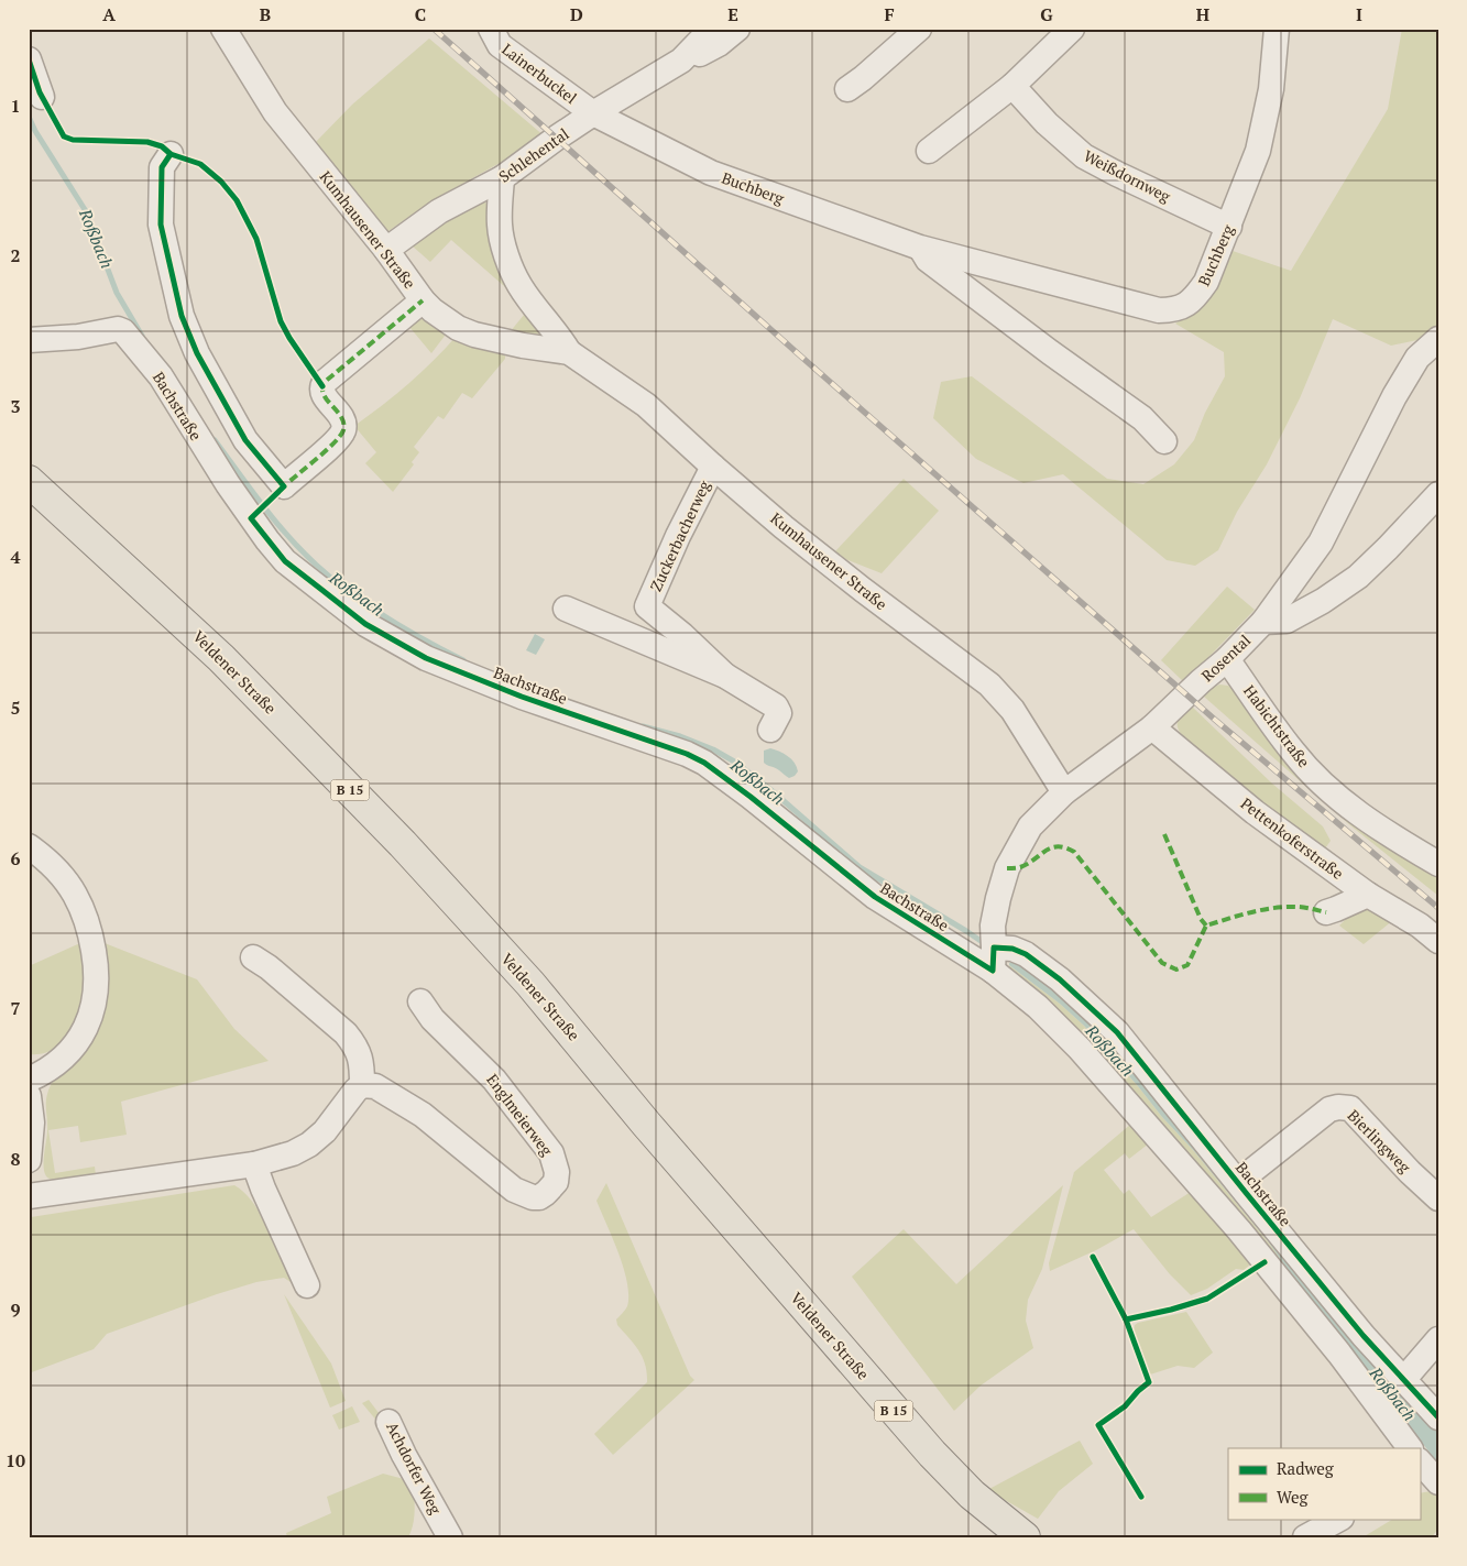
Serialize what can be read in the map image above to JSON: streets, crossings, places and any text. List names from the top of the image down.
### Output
{
  "streets": {
    "main road": ["Veldener Straße", "B 15"],
    "street": [
      "Lainerbuckel",
      "Schlehental",
      "Weißdornweg",
      "Buchberg",
      "Kumhausener Straße",
      "Bachstraße",
      "Zuckerbacherweg",
      "Rosental",
      "Habichtstraße",
      "Pettenkoferstraße",
      "Englmeierweg",
      "Bierlingweg",
      "Achdorfer Weg"
    ]
  },
  "crossings": [
    ["Lainerbuckel", "Schlehental"],
    ["Lainerbuckel", "Buchberg"],
    ["Schlehental", "Buchberg"],
    ["Schlehental", "Kumhausener Straße"],
    ["Weißdornweg", "Buchberg"],
    ["Kumhausener Straße", "Zuckerbacherweg"],
    ["Kumhausener Straße", "Rosental"],
    ["Bachstraße", "Rosental"],
    ["Bachstraße", "Bierlingweg"],
    ["Rosental", "Habichtstraße"],
    ["Rosental", "Pettenkoferstraße"]
  ],
  "water": ["Roßbach"],
  "legend": ["Radweg", "Weg"],
  "grid": {
    "columns": [
      "A",
      "B",
      "C",
      "D",
      "E",
      "F",
      "G",
      "H",
      "I"
    ],
    "rows": [
      "1",
      "2",
      "3",
      "4",
      "5",
      "6",
      "7",
      "8",
      "9",
      "10"
    ]
  }
}
